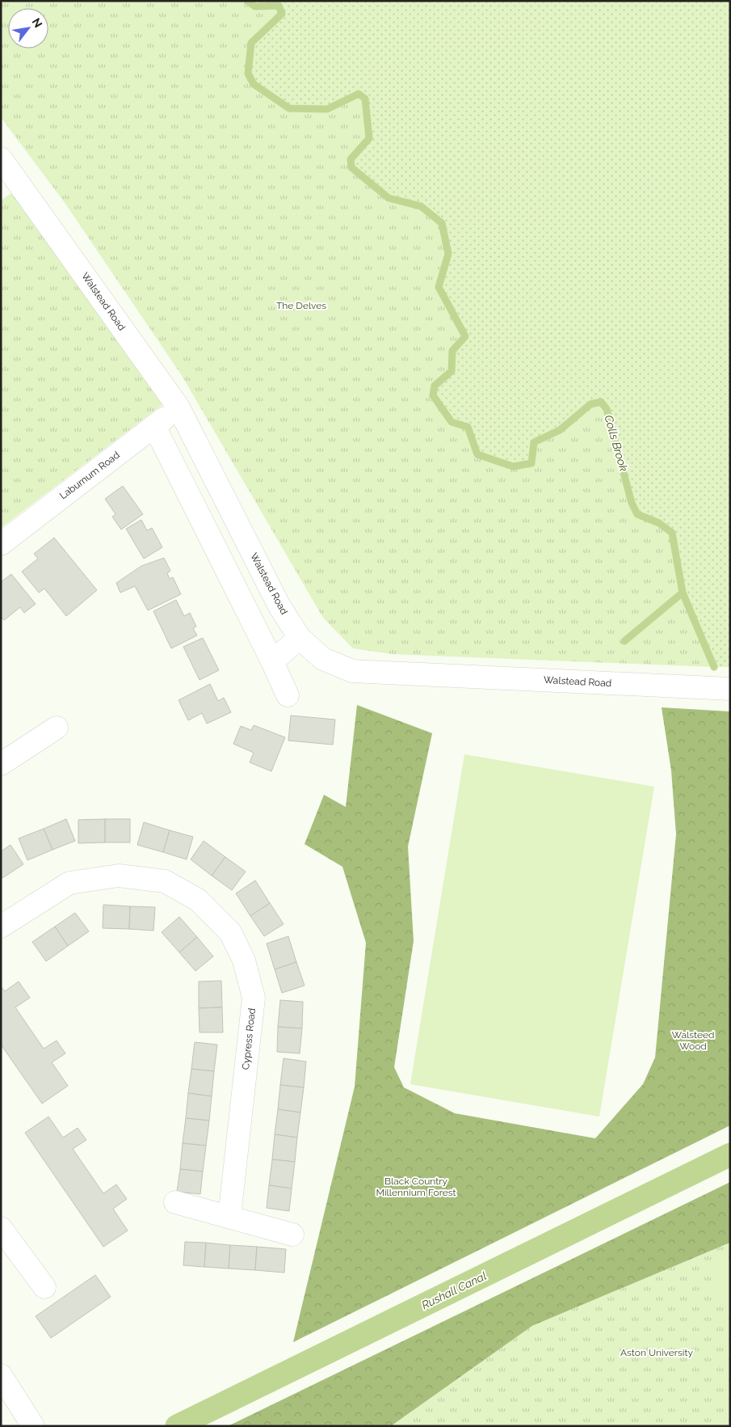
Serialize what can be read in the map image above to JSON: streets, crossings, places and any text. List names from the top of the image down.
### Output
{
  "streets": {
    "street": ["Walstead Road", "Laburnum Road", "Cypress Road"]
  },
  "crossings": [
    ["Walstead Road", "Laburnum Road"]
  ],
  "water": ["Colls Brook", "Rushall Canal"],
  "parks": [
    "The Delves",
    "Walsteed Wood",
    "Black Country Millennium Forest",
    "Aston University"
  ],
  "north": "top right"
}
